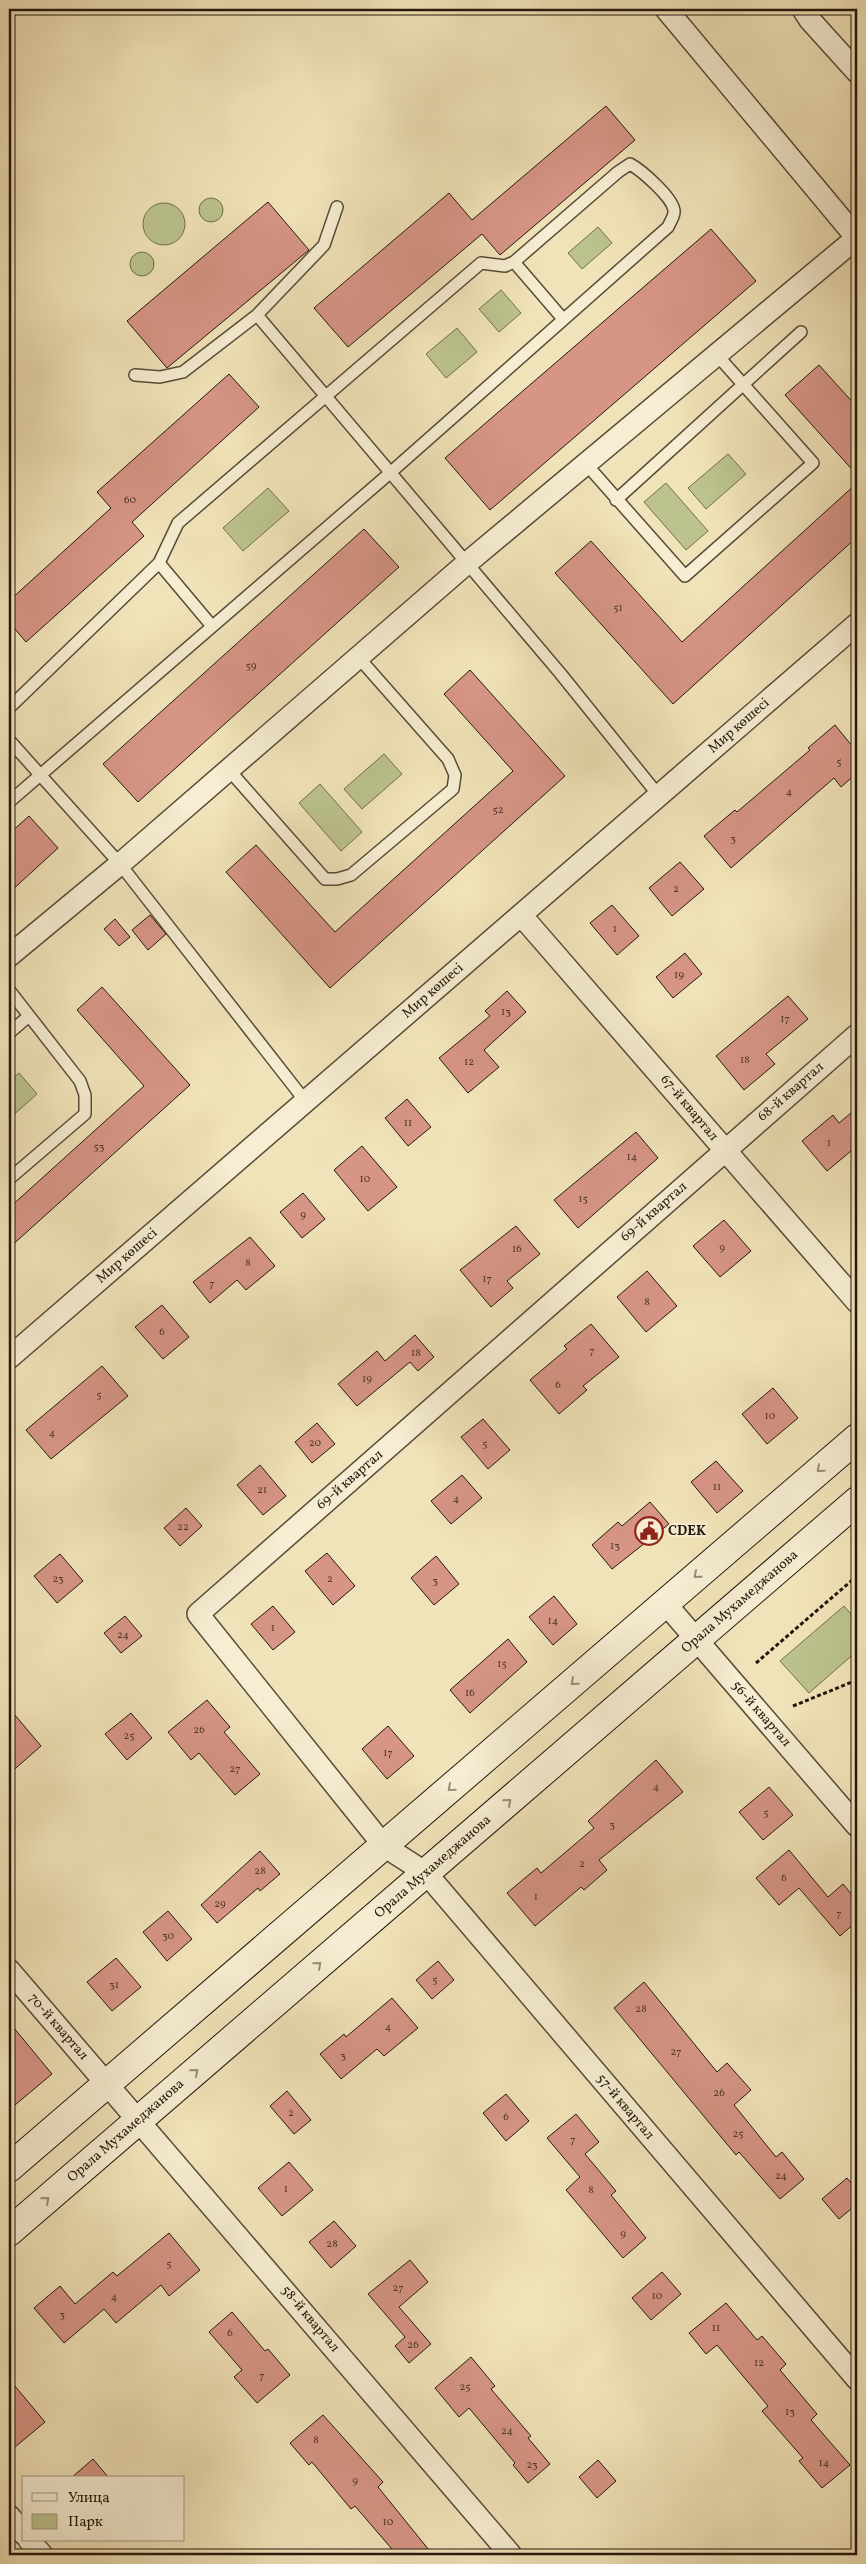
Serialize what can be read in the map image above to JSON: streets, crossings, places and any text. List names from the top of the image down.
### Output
{
  "streets": {
    "street": [
      "Мир көшесі",
      "68-й квартал",
      "67-й квартал",
      "69-й квартал",
      "Орала Мухамеджанова",
      "56-й квартал",
      "70-й квартал",
      "57-й квартал",
      "58-й квартал"
    ]
  },
  "crossings": [
    ["Мир көшесі", "67-й квартал"],
    ["68-й квартал", "67-й квартал"],
    ["68-й квартал", "69-й квартал"],
    ["67-й квартал", "69-й квартал"],
    ["69-й квартал", "57-й квартал"],
    ["Орала Мухамеджанова", "56-й квартал"],
    ["Орала Мухамеджанова", "57-й квартал"],
    ["Орала Мухамеджанова", "58-й квартал"],
    ["70-й квартал", "58-й квартал"]
  ],
  "places": {
    "public building": ["CDEK"]
  },
  "house_numbers": [
    "60",
    "51",
    "59",
    "5",
    "4",
    "52",
    "3",
    "2",
    "1",
    "19",
    "13",
    "17",
    "18",
    "12",
    "11",
    "1",
    "53",
    "14",
    "10",
    "15",
    "9",
    "9",
    "16",
    "8",
    "17",
    "7",
    "8",
    "6",
    "7",
    "18",
    "19",
    "6",
    "5",
    "10",
    "4",
    "20",
    "5",
    "11",
    "21",
    "4",
    "22",
    "13",
    "23",
    "2",
    "3",
    "14",
    "1",
    "24",
    "15",
    "16",
    "26",
    "25",
    "17",
    "27",
    "4",
    "5",
    "3",
    "2",
    "28",
    "6",
    "1",
    "29",
    "7",
    "30",
    "5",
    "31",
    "28",
    "4",
    "27",
    "3",
    "26",
    "2",
    "6",
    "25",
    "7",
    "24",
    "1",
    "8",
    "9",
    "28",
    "5",
    "27",
    "10",
    "4",
    "3",
    "11",
    "6",
    "26",
    "12",
    "7",
    "25",
    "13",
    "24",
    "8",
    "14",
    "23",
    "9",
    "10"
  ],
  "legend": ["Улица", "Парк"]
}
